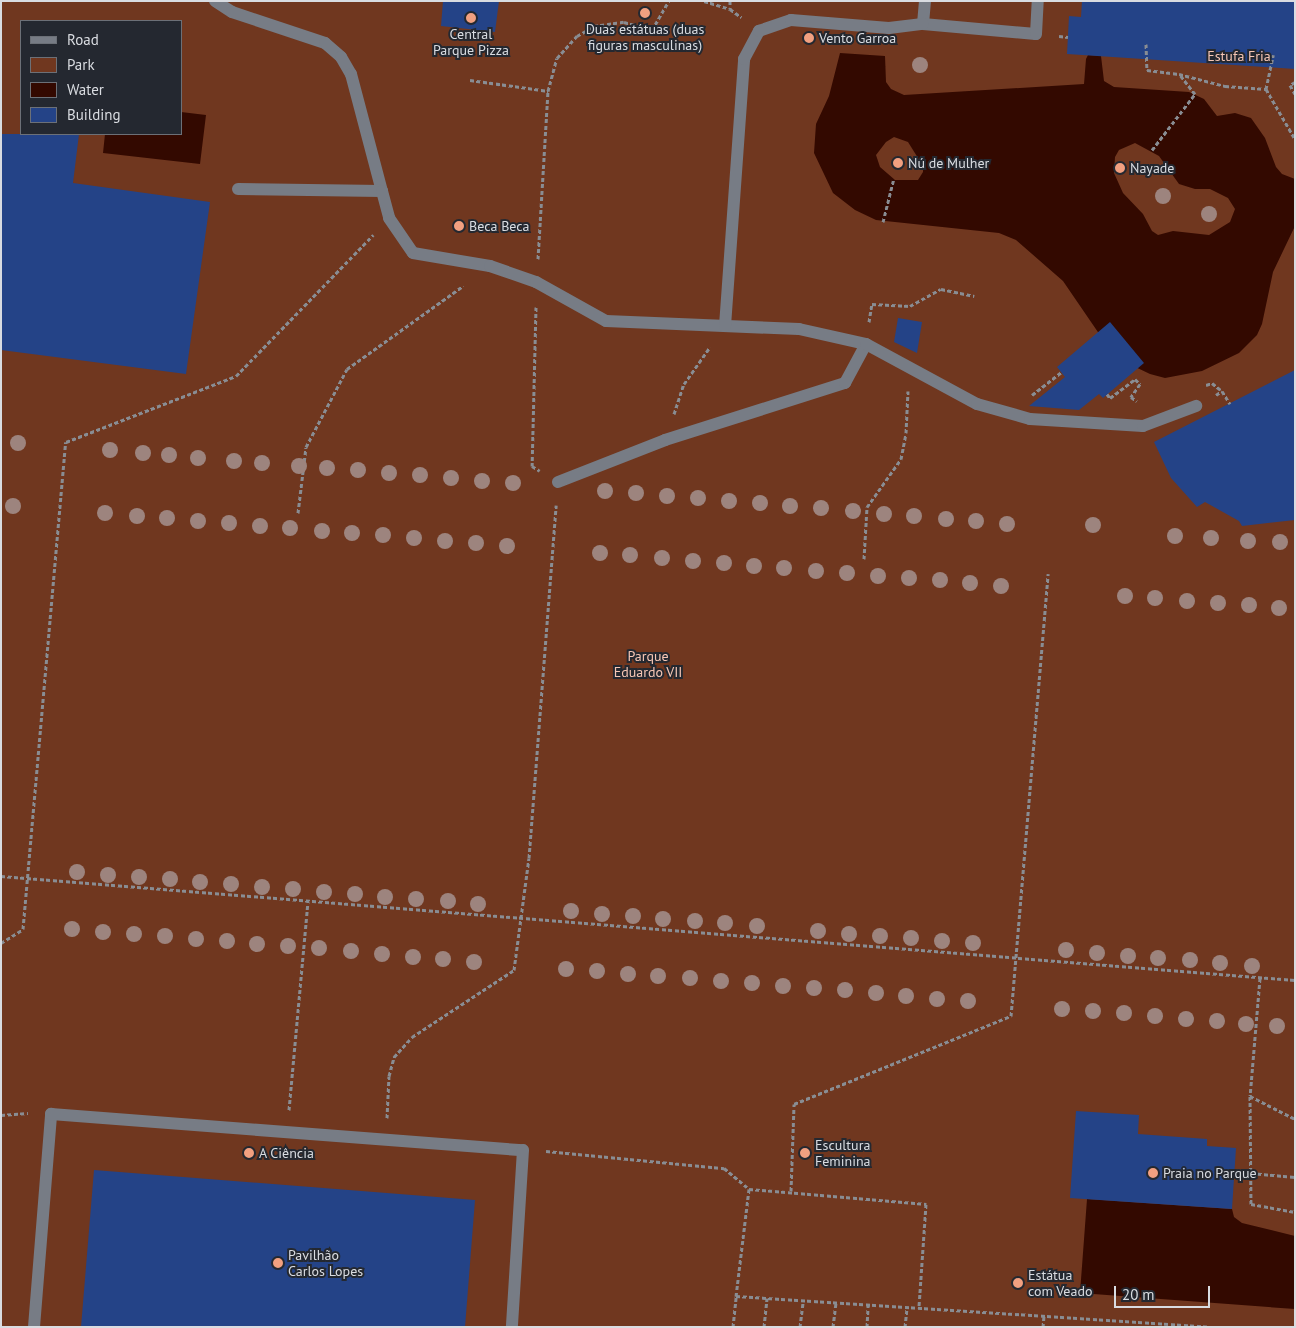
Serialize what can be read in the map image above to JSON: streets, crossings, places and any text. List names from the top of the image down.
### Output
{
  "parks": ["Estufa Fria", "Parque Eduardo VII"],
  "places": [
    "Duas estátuas (duas figuras masculinas)",
    "Central Parque Pizza",
    "Vento Garroa",
    "Nú de Mulher",
    "Nayade",
    "Beca Beca",
    "A Ciência",
    "Escultura Feminina",
    "Praia no Parque",
    "Pavilhão Carlos Lopes",
    "Estátua com Veado"
  ],
  "legend": [
    "Road",
    "Park",
    "Water",
    "Building"
  ],
  "scale_bar": "20 m"
}
